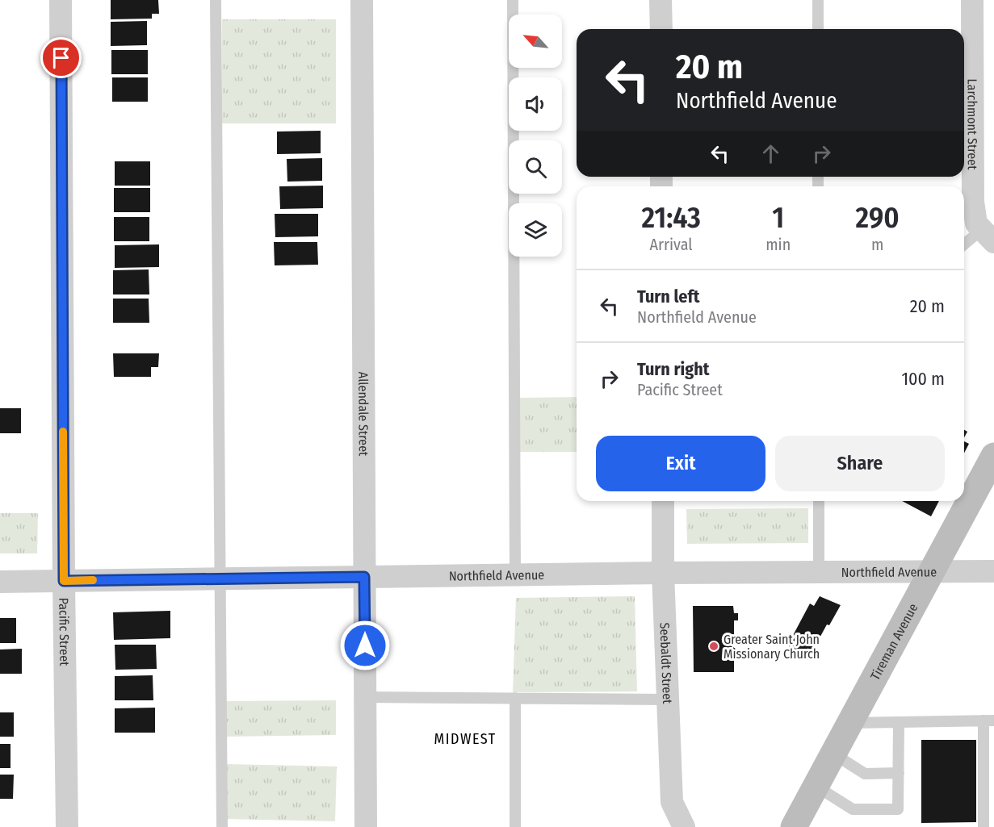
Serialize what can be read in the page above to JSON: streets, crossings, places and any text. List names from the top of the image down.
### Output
{
  "streets": {
    "street": [
      "Larchmont Street",
      "Allendale Street",
      "Northfield Avenue",
      "Pacific Street",
      "Tireman Avenue",
      "Seebaldt Street"
    ]
  },
  "crossings": [
    ["Allendale Street", "Northfield Avenue"],
    ["Northfield Avenue", "Pacific Street"],
    ["Northfield Avenue", "Tireman Avenue"],
    ["Northfield Avenue", "Seebaldt Street"]
  ],
  "districts": ["MIDWEST"],
  "places": ["Greater Saint John Missionary Church"],
  "north": "top left",
  "page": {
    "turn": ["20 m", "Northfield Avenue"],
    "eta": [
      "21:43",
      "Arrival",
      "1",
      "min",
      "290",
      "m"
    ],
    "list": [
      {
        "name": "Turn left",
        "note": "Northfield Avenue",
        "value": "20 m"
      },
      {
        "name": "Turn right",
        "note": "Pacific Street",
        "value": "100 m"
      }
    ],
    "buttons": ["Exit", "Share"]
  }
}
